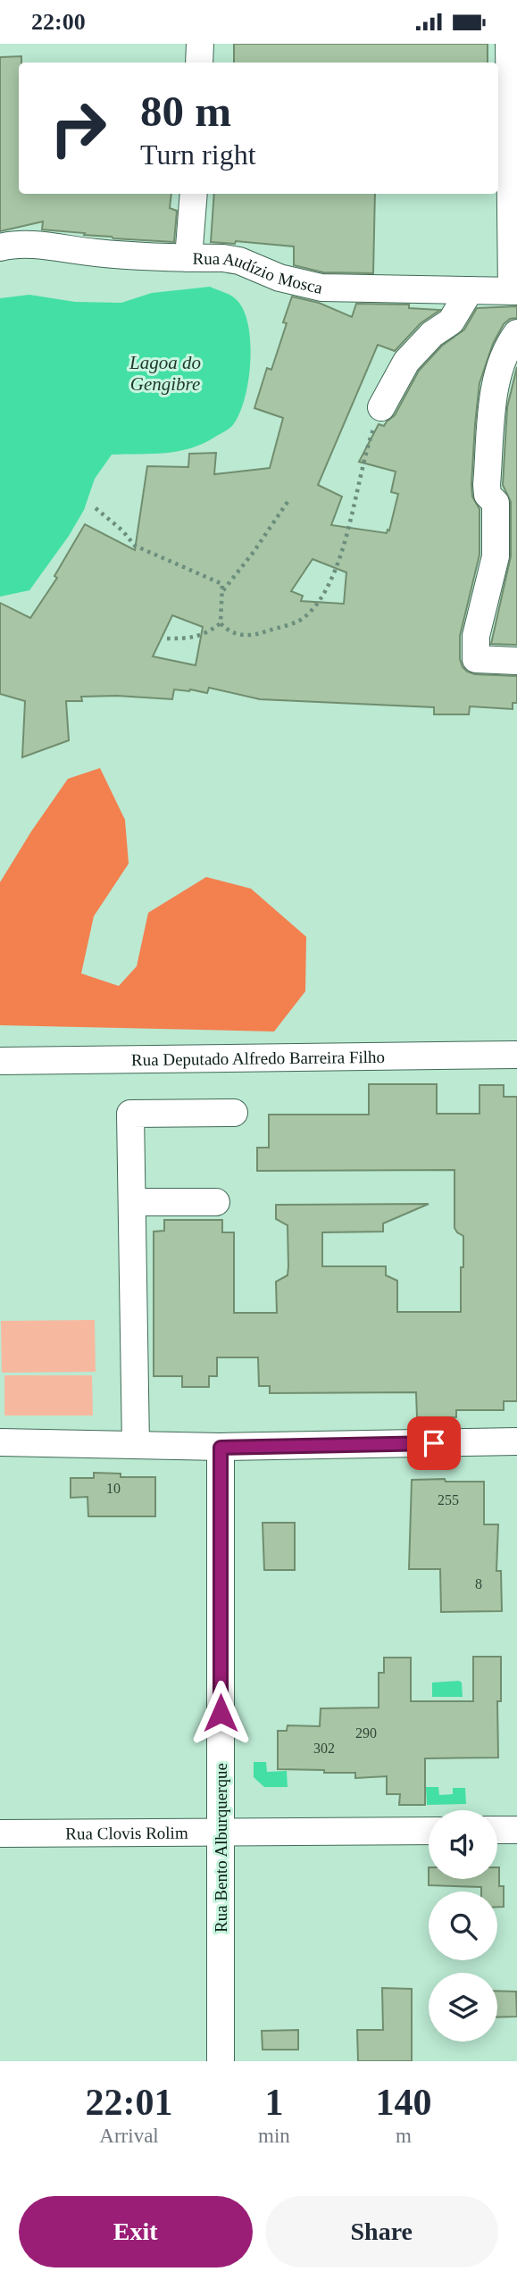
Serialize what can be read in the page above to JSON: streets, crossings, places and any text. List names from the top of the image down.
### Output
{
  "streets": {
    "street": [
      "Rua Audízio Mosca",
      "Rua Deputado Alfredo Barreira Filho",
      "Rua Clovis Rolim",
      "Rua Bento Alburquerque"
    ]
  },
  "crossings": [
    ["Rua Clovis Rolim", "Rua Bento Alburquerque"]
  ],
  "water": ["Lagoa do Gengibre"],
  "house_numbers": [
    "10",
    "255",
    "8",
    "290",
    "302"
  ],
  "page": {
    "status": "22:00",
    "turn": ["80 m", "Turn right"],
    "eta": [
      "22:01",
      "Arrival",
      "1",
      "min",
      "140",
      "m"
    ],
    "buttons": ["Exit", "Share"]
  }
}
